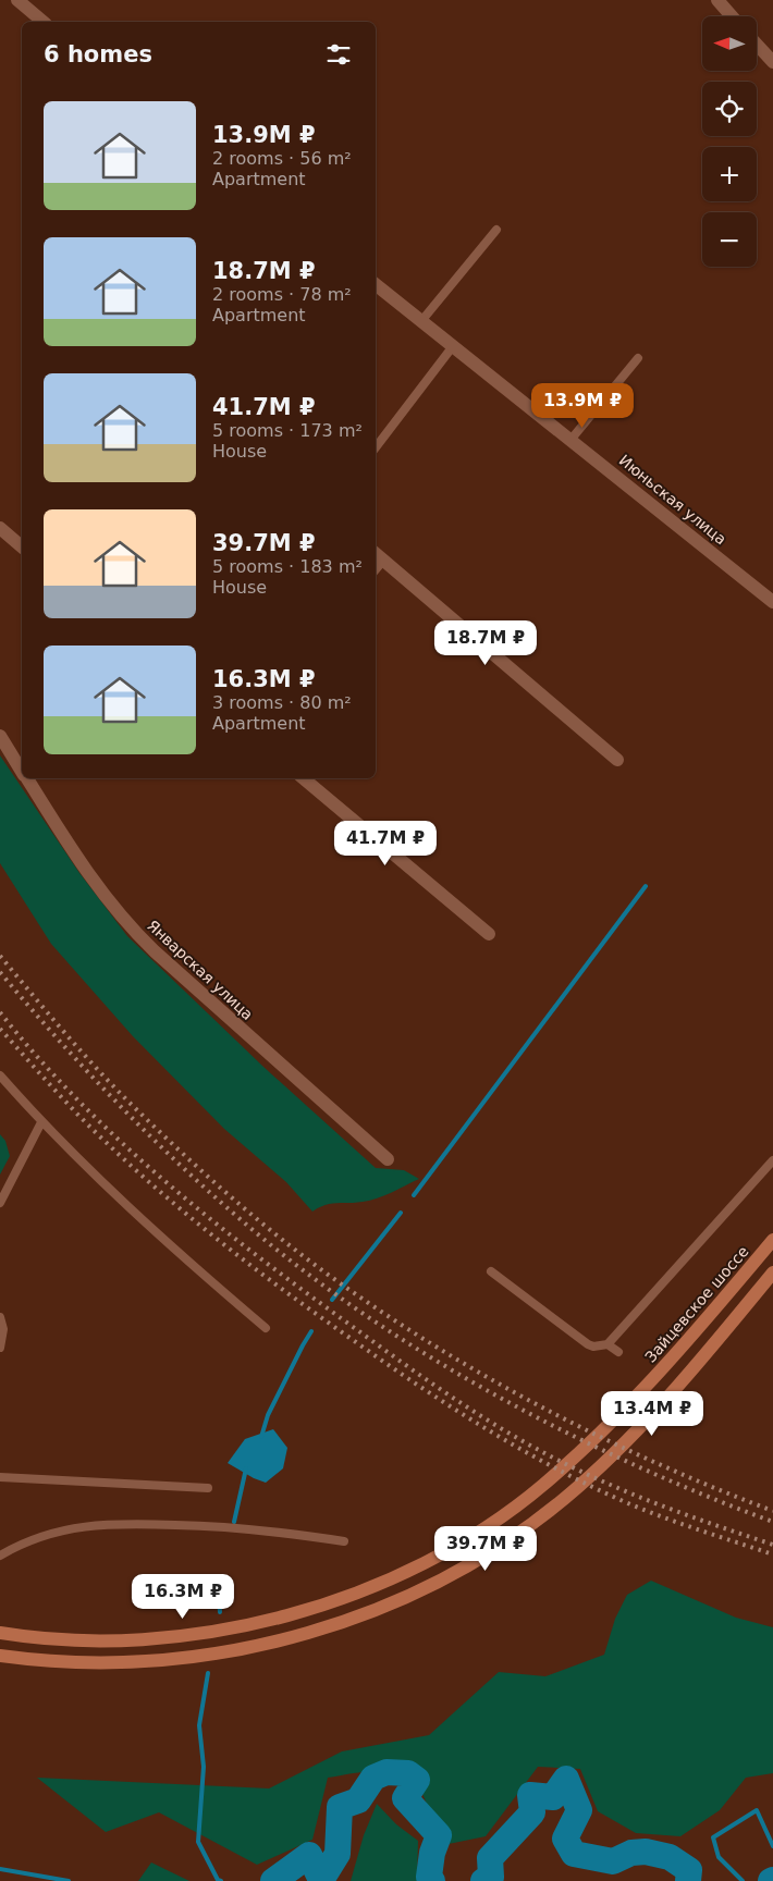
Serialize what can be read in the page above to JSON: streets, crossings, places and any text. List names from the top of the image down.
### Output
{
  "streets": {
    "main road": ["Зайцевское шоссе"],
    "street": ["Июньская улица", "Январская улица"]
  },
  "north": "left",
  "page": {
    "map_buttons": ["+", "−"],
    "heading": "6 homes",
    "list": [
      {
        "name": "13.9M ₽",
        "note": "2 rooms · 56 m² · Apartment"
      },
      {
        "name": "18.7M ₽",
        "note": "2 rooms · 78 m² · Apartment"
      },
      {
        "name": "41.7M ₽",
        "note": "5 rooms · 173 m² · House"
      },
      {
        "name": "39.7M ₽",
        "note": "5 rooms · 183 m² · House"
      },
      {
        "name": "16.3M ₽",
        "note": "3 rooms · 80 m² · Apartment"
      }
    ],
    "price": [
      "13.9M ₽",
      "18.7M ₽",
      "41.7M ₽",
      "13.4M ₽",
      "39.7M ₽",
      "16.3M ₽"
    ]
  }
}
